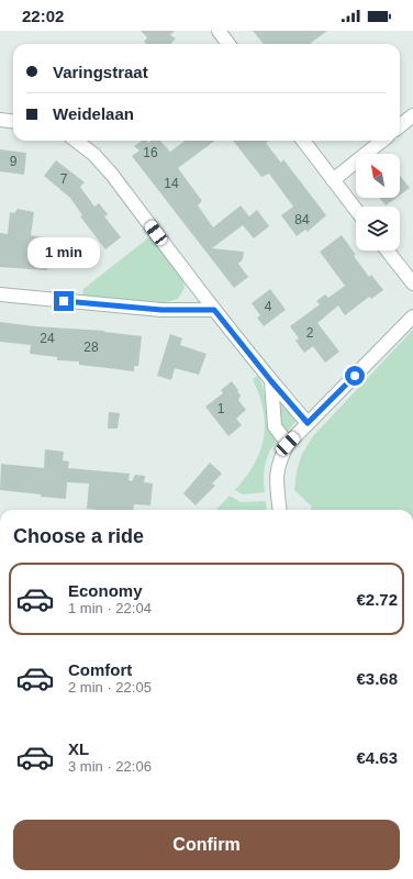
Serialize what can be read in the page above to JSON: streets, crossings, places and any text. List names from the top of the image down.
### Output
{
  "house_numbers": [
    "16",
    "9",
    "7",
    "14",
    "84",
    "4",
    "2",
    "24",
    "28",
    "1"
  ],
  "north": "top left",
  "page": {
    "status": "22:02",
    "banner": ["Varingstraat", "Weidelaan"],
    "bubble": "1 min",
    "heading": "Choose a ride",
    "list": [
      {
        "name": "Economy",
        "note": "1 min · 22:04",
        "value": "€2.72"
      },
      {
        "name": "Comfort",
        "note": "2 min · 22:05",
        "value": "€3.68"
      },
      {
        "name": "XL",
        "note": "3 min · 22:06",
        "value": "€4.63"
      }
    ],
    "buttons": "Confirm"
  }
}
